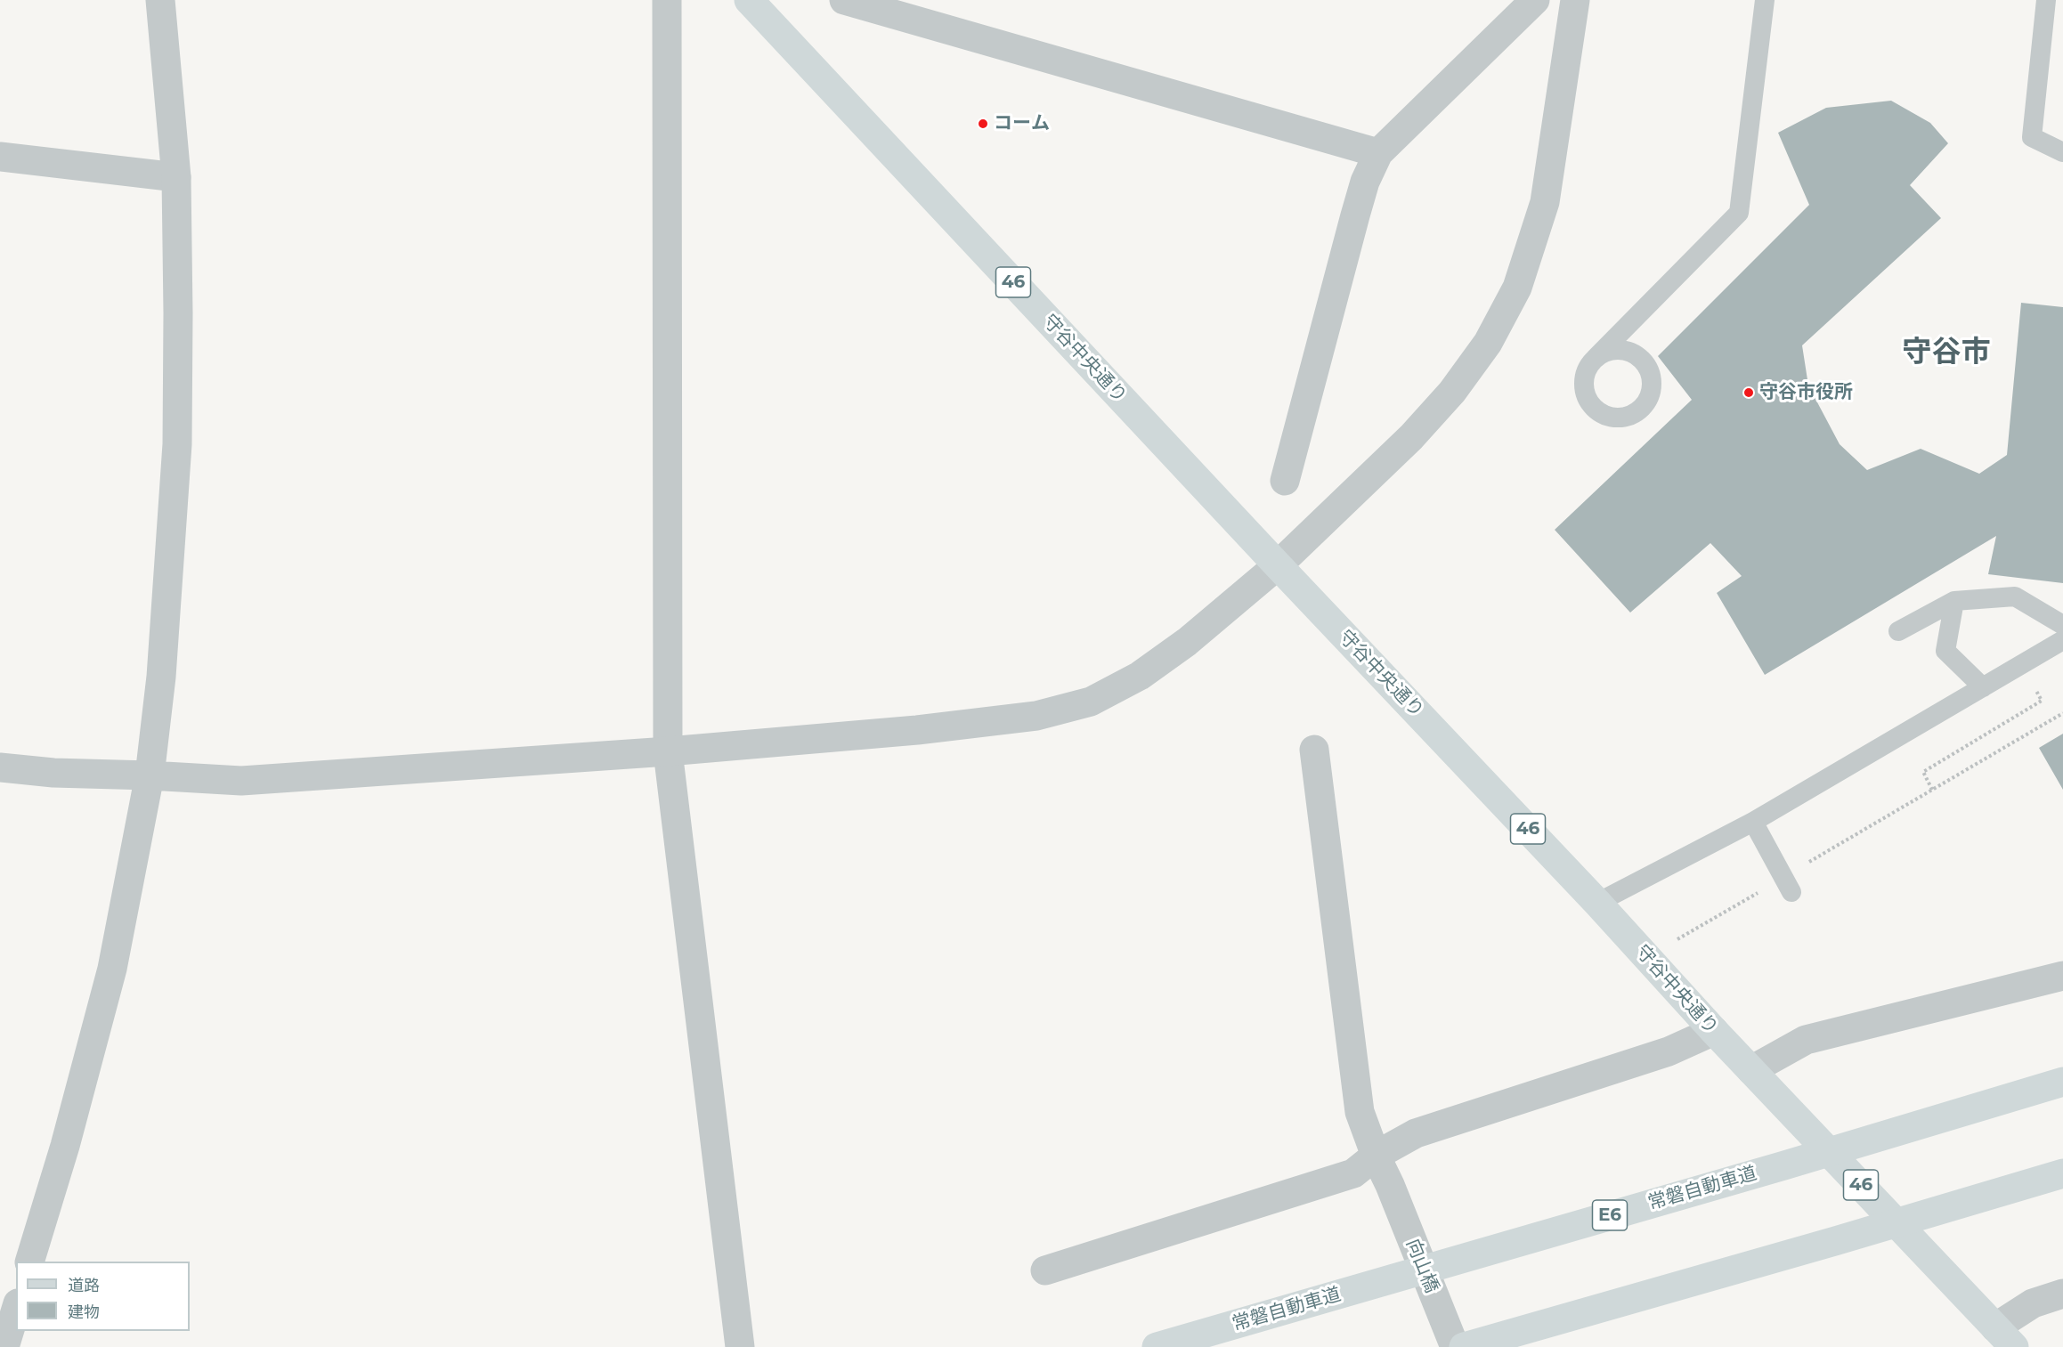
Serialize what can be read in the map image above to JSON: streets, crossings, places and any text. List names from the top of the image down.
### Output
{
  "streets": {
    "main road": [
      "46",
      "守谷中央通り",
      "常磐自動車道",
      "E6"
    ],
    "street": ["向山橋"]
  },
  "districts": ["守谷市"],
  "places": ["コーム", "守谷市役所"],
  "legend": ["道路", "建物"]
}
